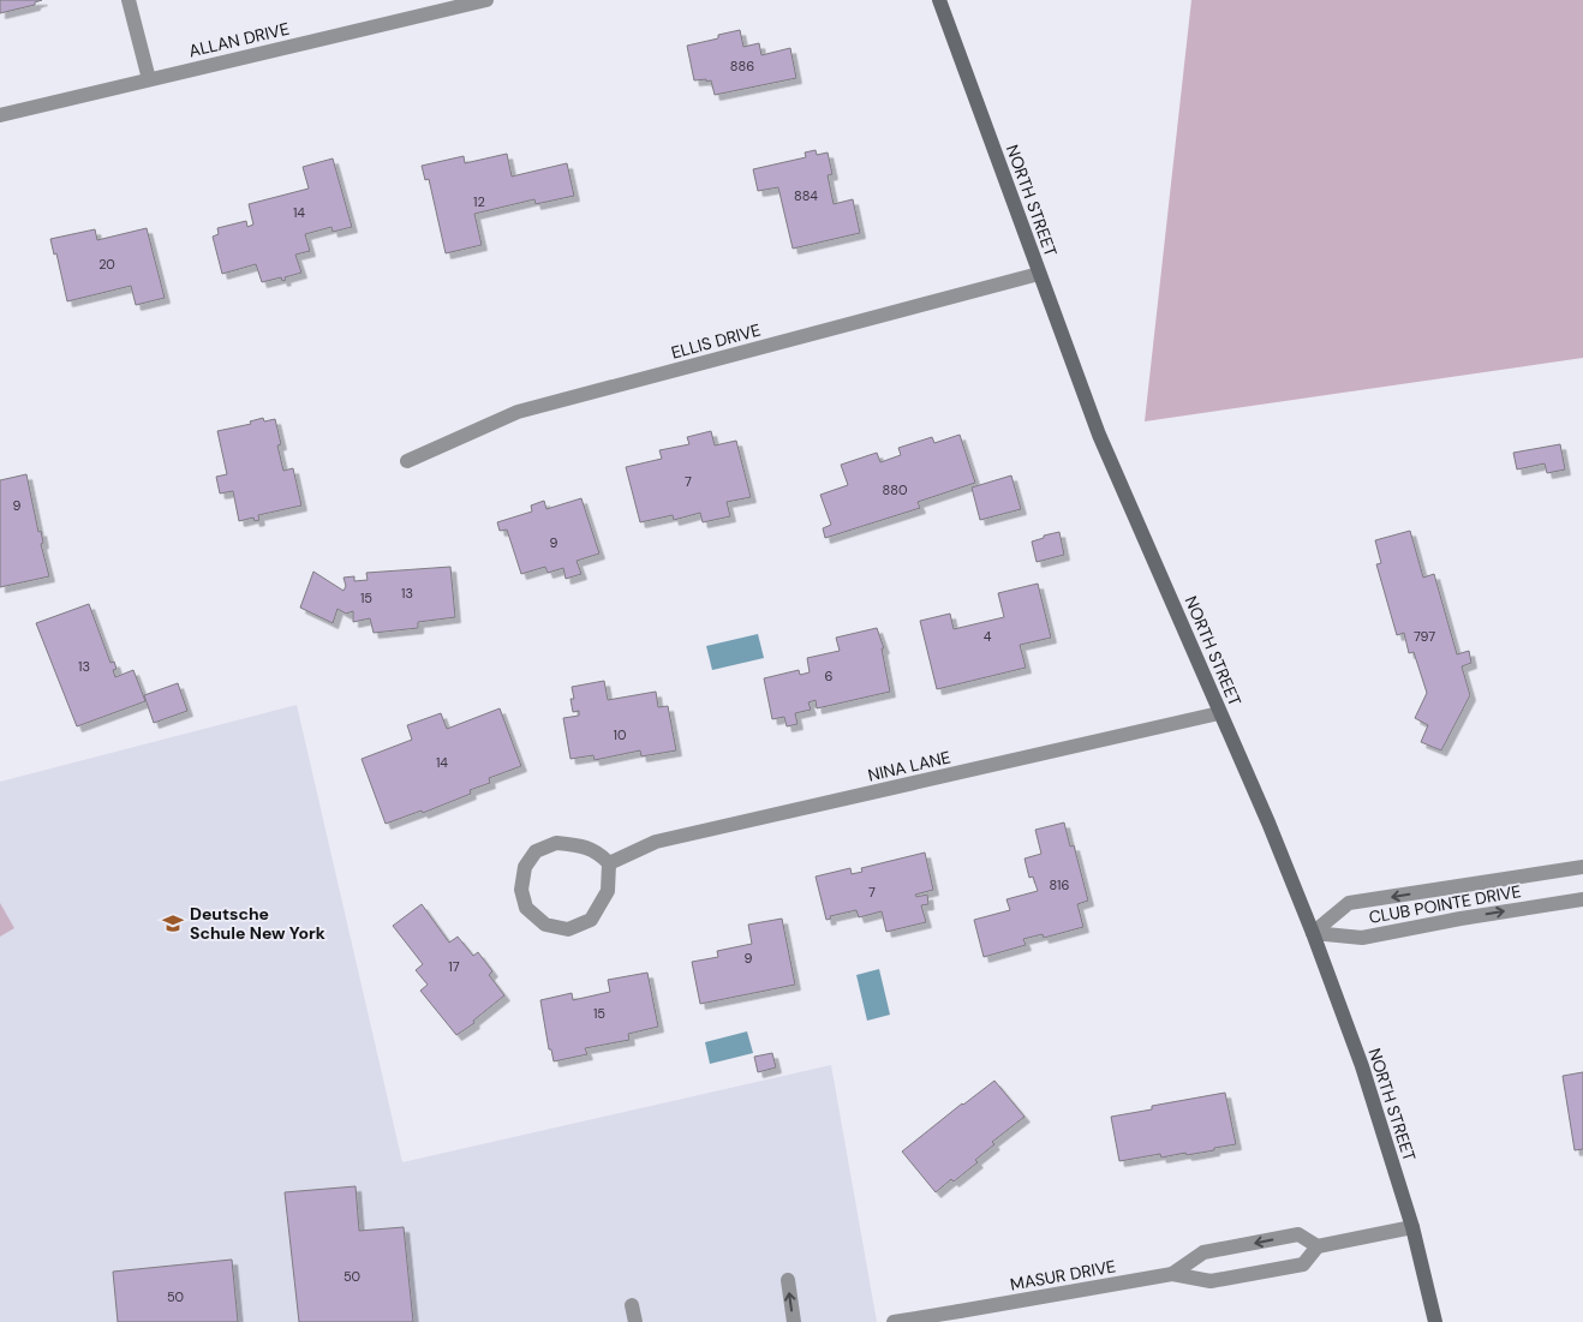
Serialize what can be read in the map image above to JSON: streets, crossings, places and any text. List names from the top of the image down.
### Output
{
  "streets": {
    "main road": ["NORTH STREET"],
    "street": [
      "ALLAN DRIVE",
      "ELLIS DRIVE",
      "NINA LANE",
      "CLUB POINTE DRIVE",
      "MASUR DRIVE"
    ]
  },
  "crossings": [
    ["NORTH STREET", "ELLIS DRIVE"],
    ["NORTH STREET", "NINA LANE"],
    ["NORTH STREET", "CLUB POINTE DRIVE"]
  ],
  "places": {
    "school or university": ["Deutsche Schule New York"]
  },
  "house_numbers": [
    "886",
    "884",
    "12",
    "14",
    "20",
    "7",
    "880",
    "9",
    "9",
    "13",
    "15",
    "4",
    "797",
    "13",
    "6",
    "10",
    "14",
    "816",
    "7",
    "9",
    "17",
    "15",
    "50",
    "50"
  ]
}
